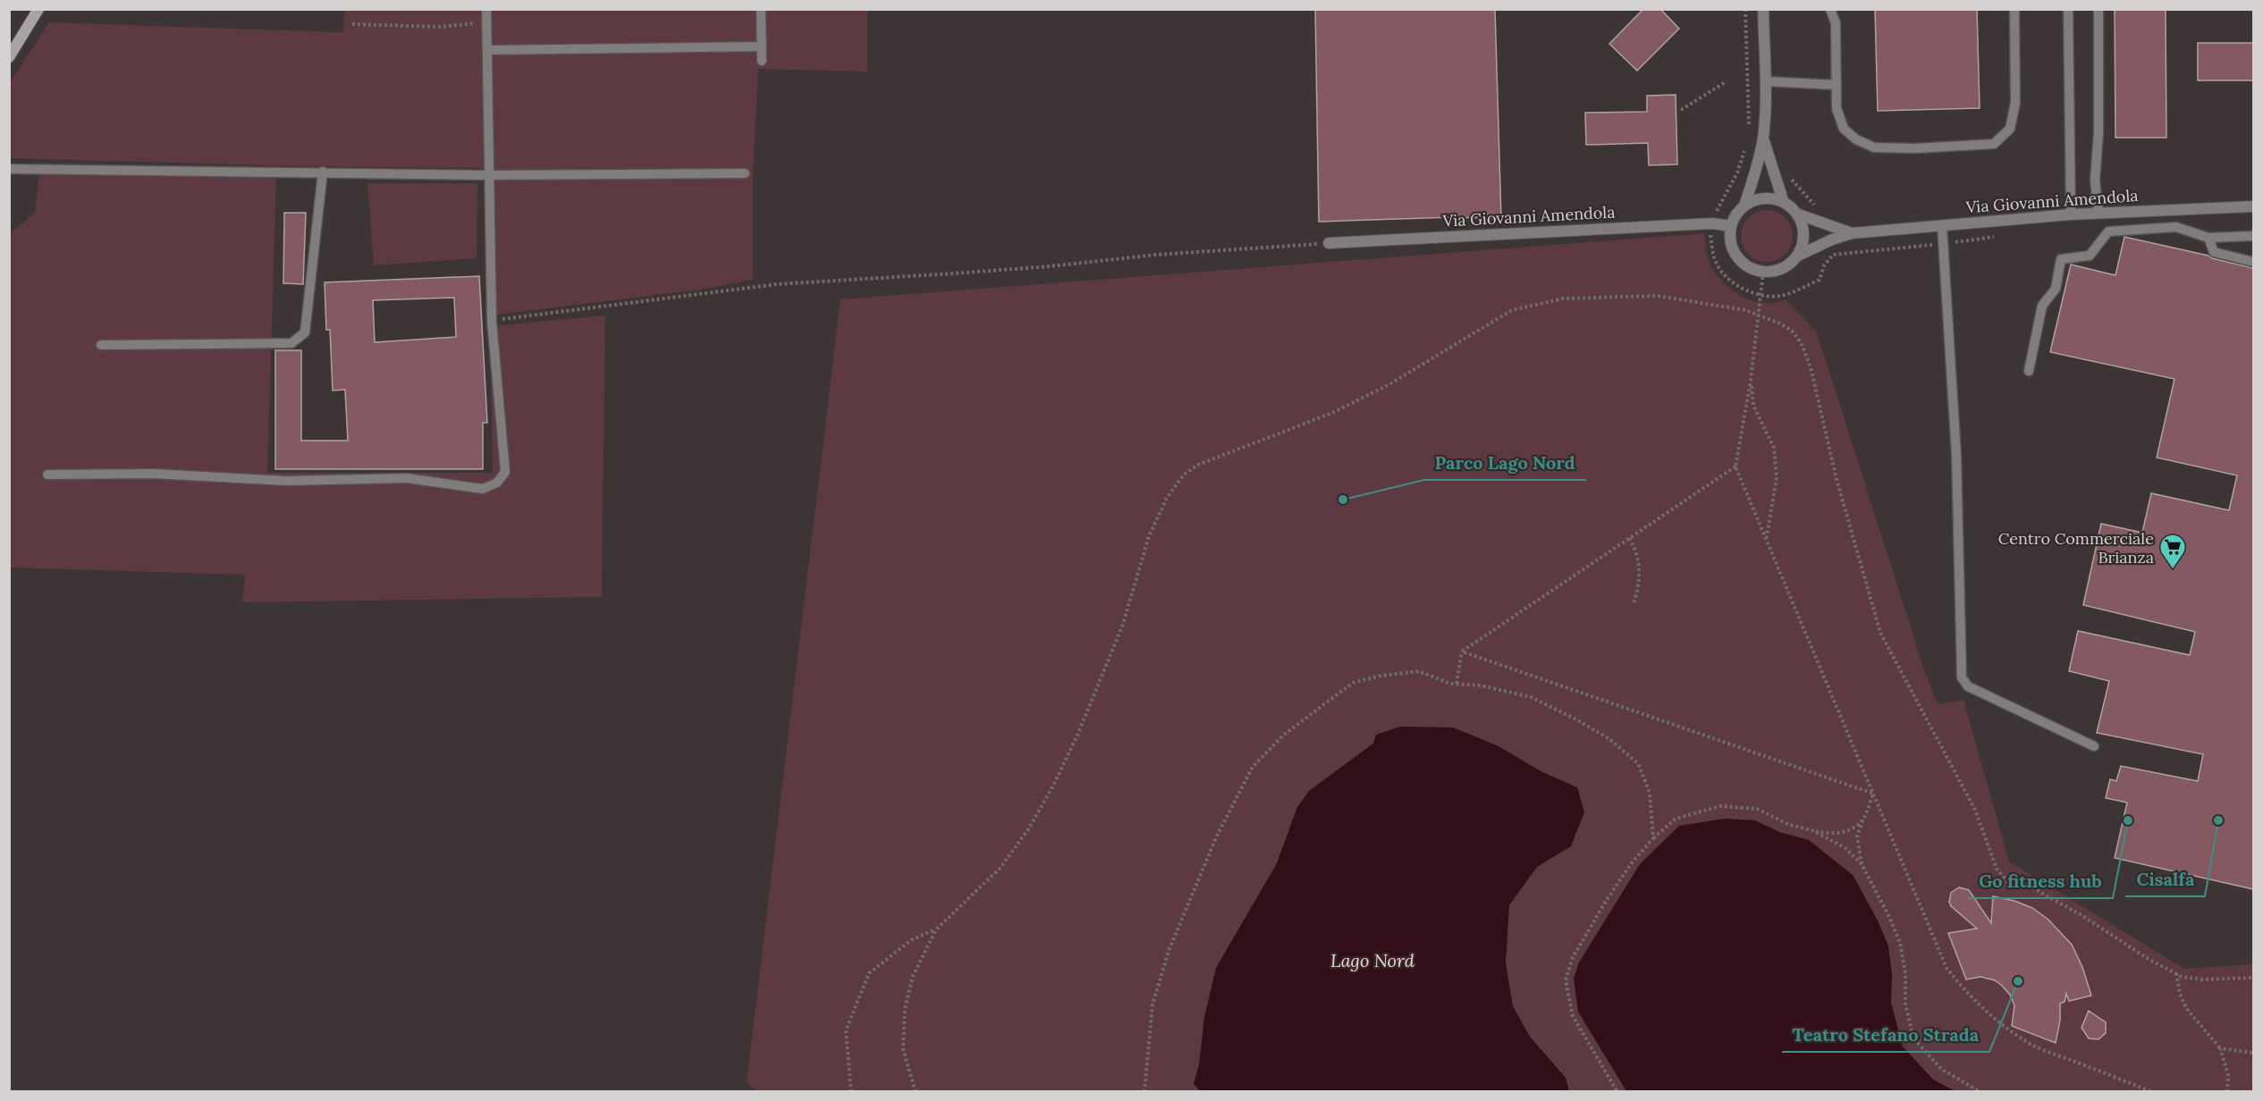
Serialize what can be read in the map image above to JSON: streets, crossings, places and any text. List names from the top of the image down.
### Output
{
  "streets": {
    "street": ["Via Giovanni Amendola"]
  },
  "water": ["Lago Nord"],
  "places": {
    "other": [
      "Parco Lago Nord",
      "Go fitness hub",
      "Cisalfa",
      "Teatro Stefano Strada"
    ],
    "supermarket": ["Centro Commerciale Brianza"]
  }
}
